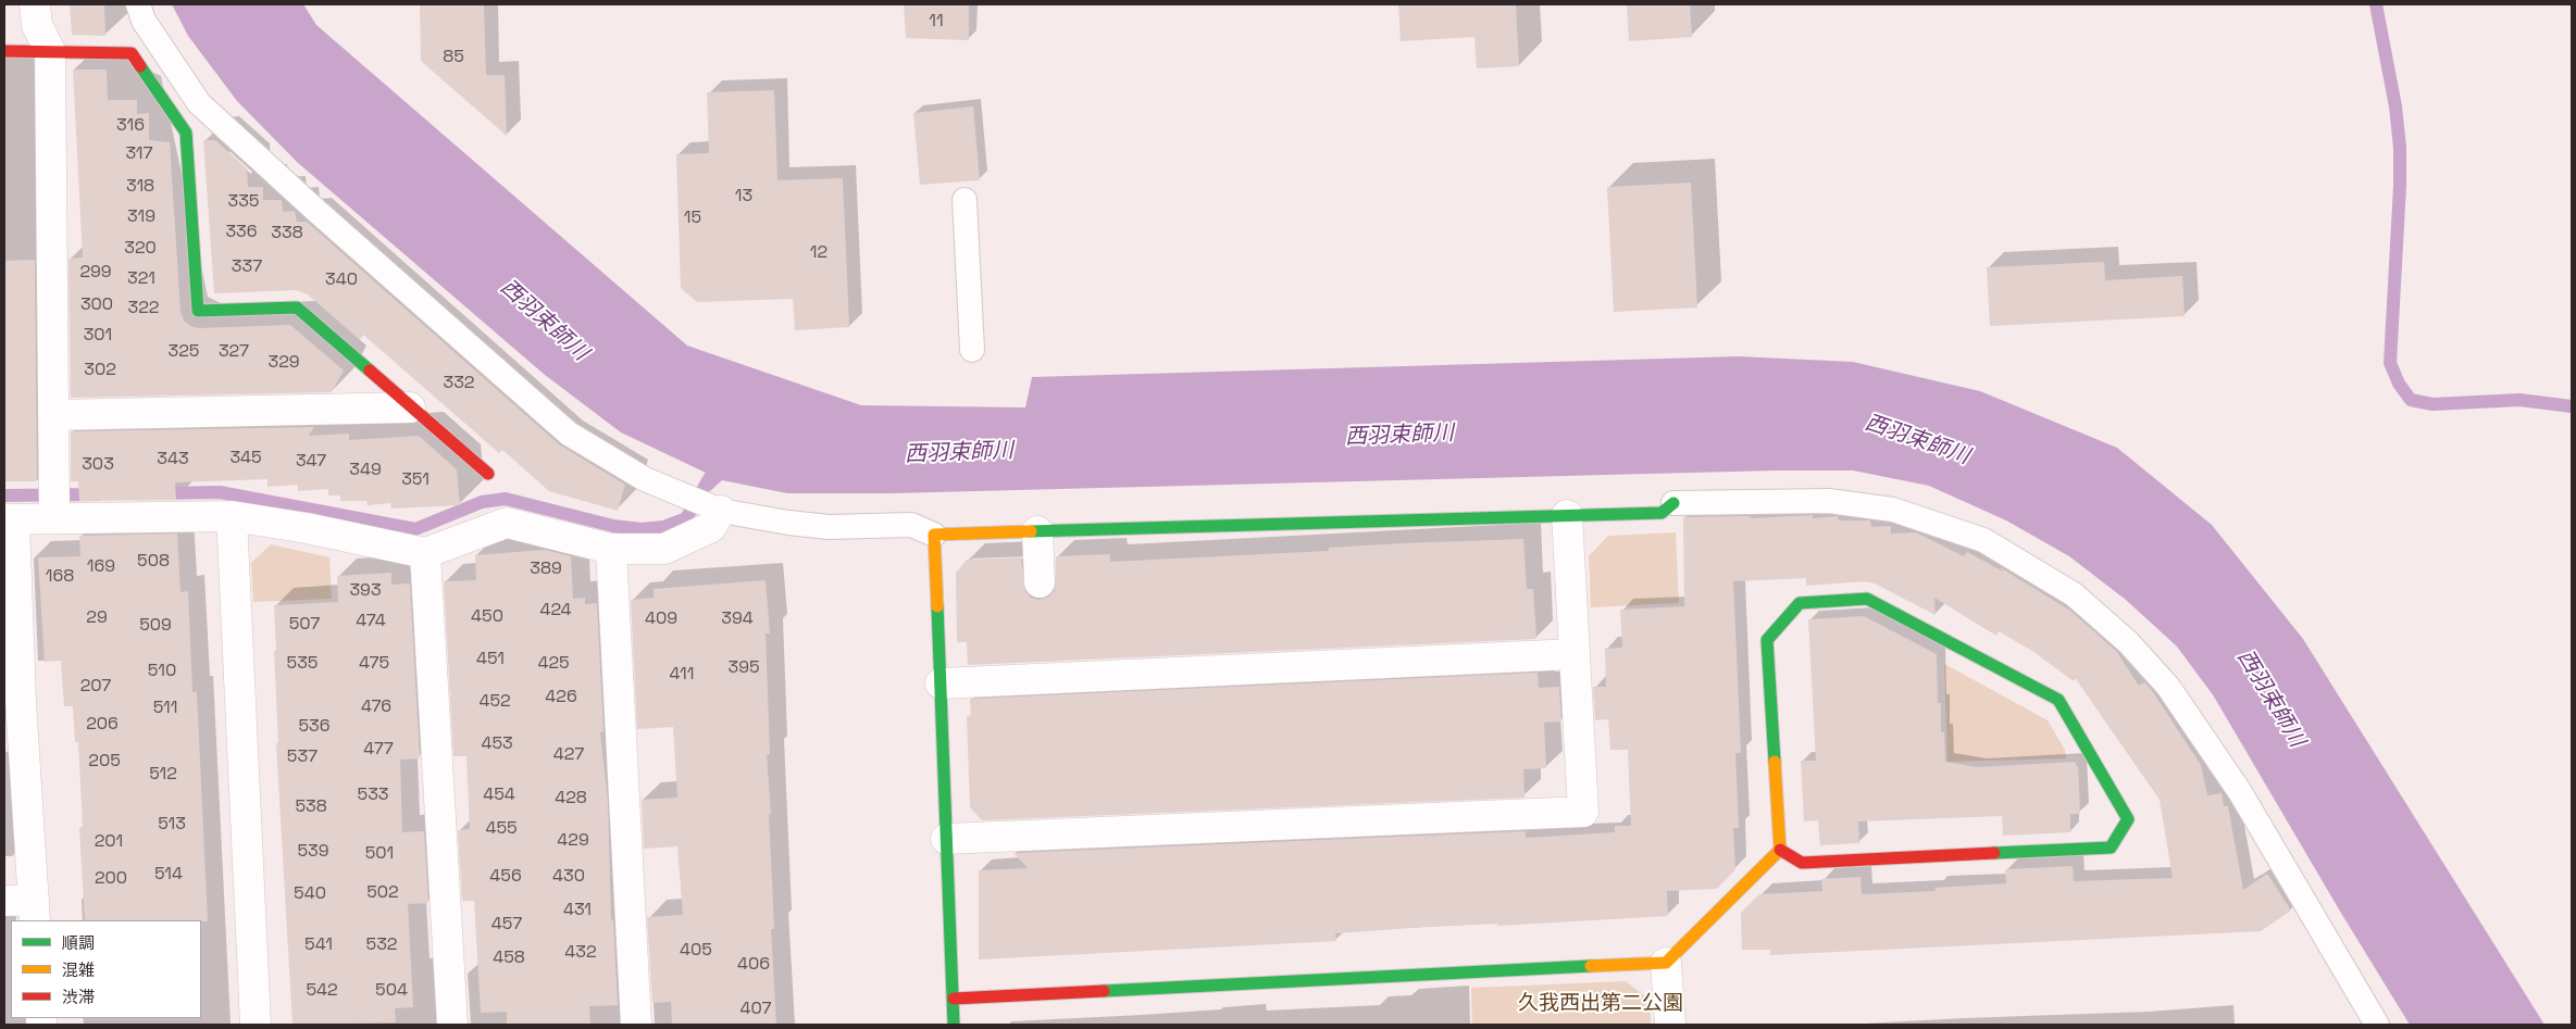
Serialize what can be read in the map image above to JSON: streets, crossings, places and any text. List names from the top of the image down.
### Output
{
  "water": ["西羽束師川"],
  "parks": ["久我西出第二公園"],
  "house_numbers": [
    "11",
    "85",
    "316",
    "317",
    "318",
    "13",
    "335",
    "319",
    "15",
    "336",
    "338",
    "320",
    "12",
    "337",
    "299",
    "321",
    "340",
    "300",
    "322",
    "301",
    "325",
    "327",
    "329",
    "302",
    "332",
    "345",
    "343",
    "347",
    "303",
    "349",
    "351",
    "508",
    "169",
    "389",
    "168",
    "393",
    "424",
    "450",
    "29",
    "409",
    "394",
    "474",
    "507",
    "509",
    "451",
    "535",
    "475",
    "425",
    "395",
    "510",
    "411",
    "207",
    "426",
    "452",
    "476",
    "511",
    "206",
    "536",
    "453",
    "477",
    "427",
    "537",
    "205",
    "512",
    "533",
    "454",
    "428",
    "538",
    "513",
    "455",
    "429",
    "201",
    "539",
    "501",
    "514",
    "456",
    "430",
    "200",
    "502",
    "540",
    "431",
    "457",
    "541",
    "532",
    "405",
    "432",
    "458",
    "406",
    "542",
    "504",
    "407"
  ],
  "legend": ["順調", "混雑", "渋滞"]
}
